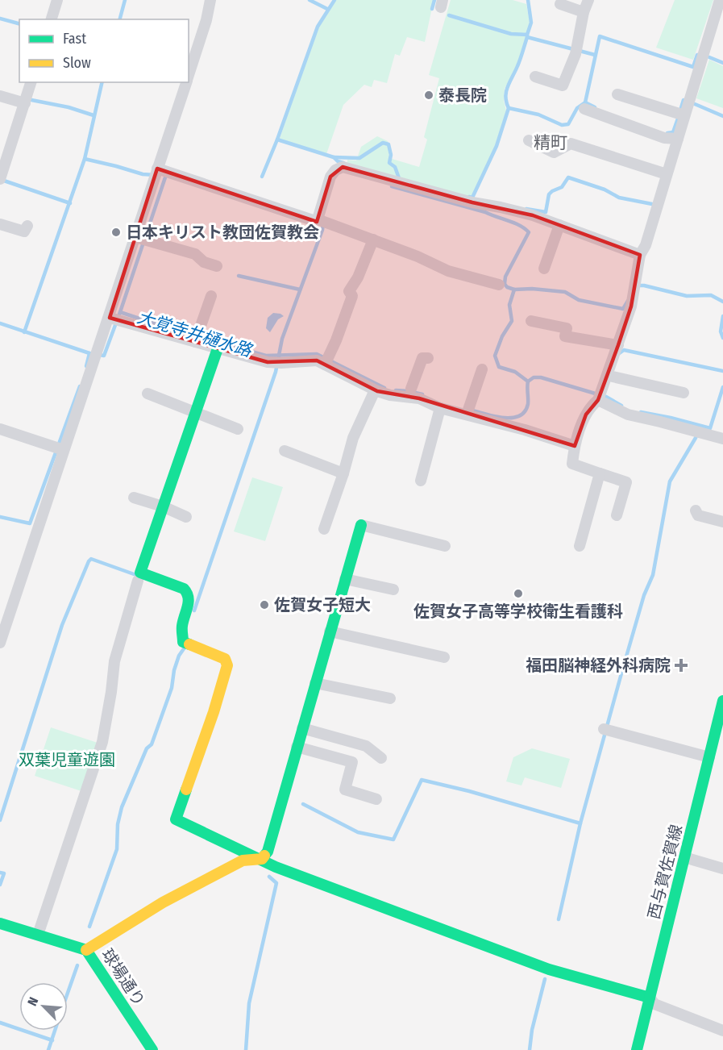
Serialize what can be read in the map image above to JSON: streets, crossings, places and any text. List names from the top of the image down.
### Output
{
  "streets": {
    "street": ["西与賀佐賀線", "球場通り"]
  },
  "districts": ["精町"],
  "water": ["大覚寺井樋水路"],
  "parks": ["双葉児童遊園"],
  "places": {
    "other": [
      "泰長院",
      "日本キリスト教団佐賀教会",
      "佐賀女子高等学校衛生看護科",
      "佐賀女子短大"
    ],
    "health": ["福田脳神経外科病院"]
  },
  "legend": ["Fast", "Slow"],
  "north": "top left"
}
